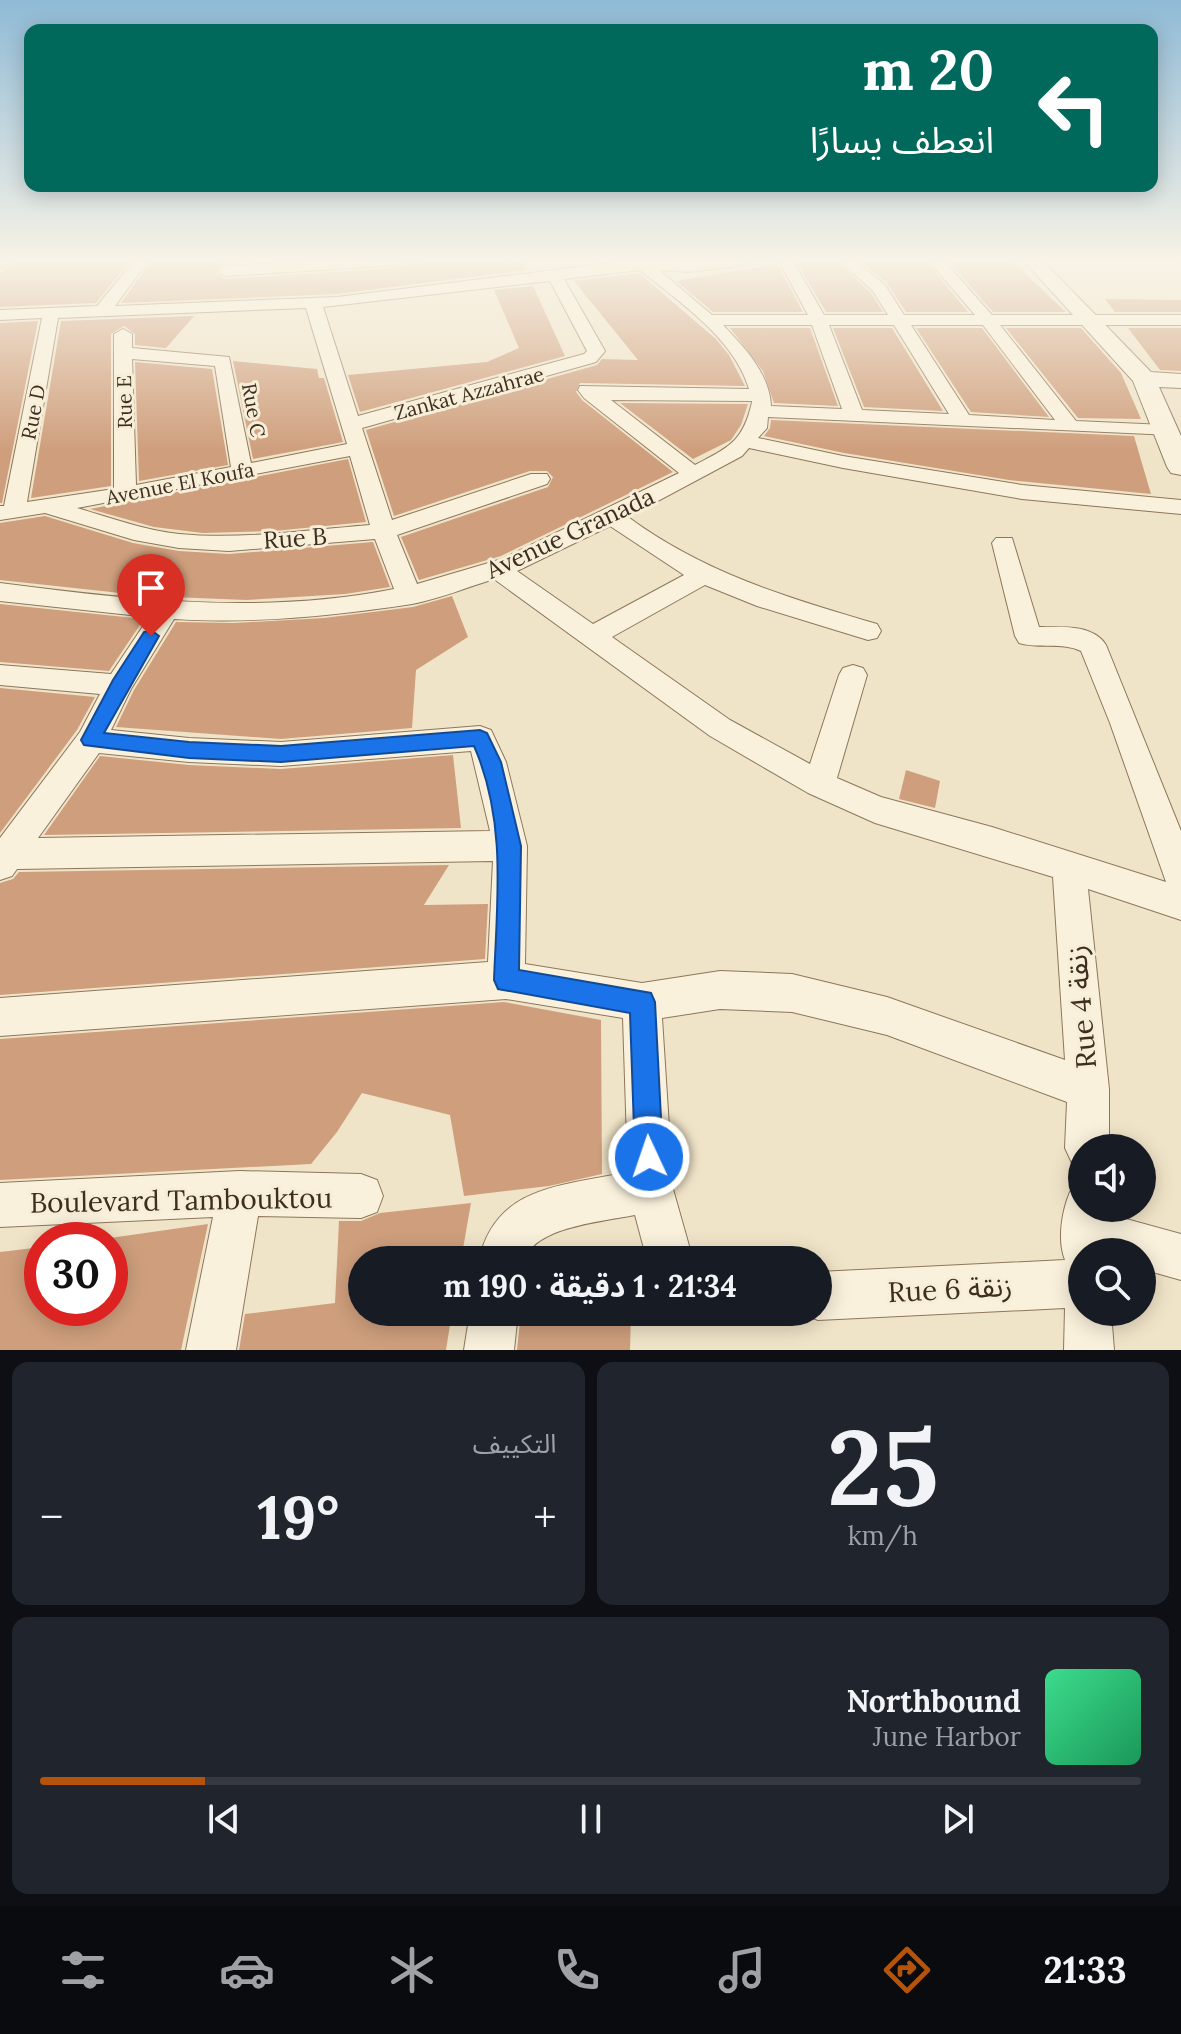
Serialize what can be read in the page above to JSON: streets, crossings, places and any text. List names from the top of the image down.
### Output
{
  "streets": {
    "street": [
      "Zankat Azzahrae",
      "Rue E",
      "Rue C",
      "Rue D",
      "Avenue El Koufa",
      "Avenue Granada",
      "Rue B",
      "Rue 4 زنقة",
      "Boulevard Tambouktou",
      "Rue 6 زنقة"
    ]
  },
  "crossings": [
    ["Rue E", "Rue C"],
    ["Rue E", "Avenue El Koufa"],
    ["Rue C", "Avenue El Koufa"],
    ["Rue D", "Avenue El Koufa"],
    ["Avenue El Koufa", "Rue B"]
  ],
  "page": {
    "turn": ["20 m", "انعطف يسارًا"],
    "limit": "30",
    "trip": "21:34 · 1 دقيقة · 190 m",
    "tile": [
      ["25", "km/h"],
      "التكييف"
    ],
    "heat": ["−", "19°", "+"],
    "song": ["Northbound", "June Harbor"],
    "tabs": "21:33"
  }
}
